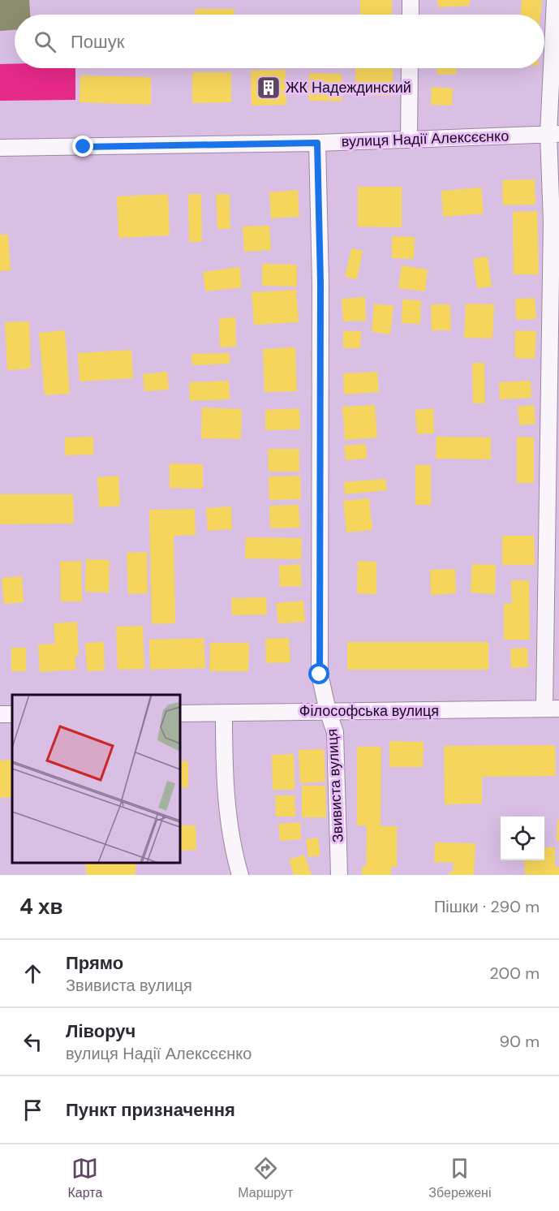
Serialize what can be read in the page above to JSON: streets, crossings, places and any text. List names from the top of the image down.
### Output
{
  "streets": {
    "street": ["вулиця Надії Алексєєнко", "Філософська вулиця", "Звивиста вулиця"]
  },
  "crossings": [
    ["вулиця Надії Алексєєнко", "Звивиста вулиця"],
    ["Філософська вулиця", "Звивиста вулиця"]
  ],
  "places": {
    "building": ["ЖК Надеждинский"]
  },
  "page": {
    "search": "Пошук",
    "heading": ["4 хв", "Пішки · 290 m"],
    "list": [
      ["Прямо", "Звивиста вулиця", "200 m"],
      ["Ліворуч", "вулиця Надії Алексєєнко", "90 m"],
      "Пункт призначення"
    ],
    "nav": ["Карта", "Маршрут", "Збережені"]
  }
}
